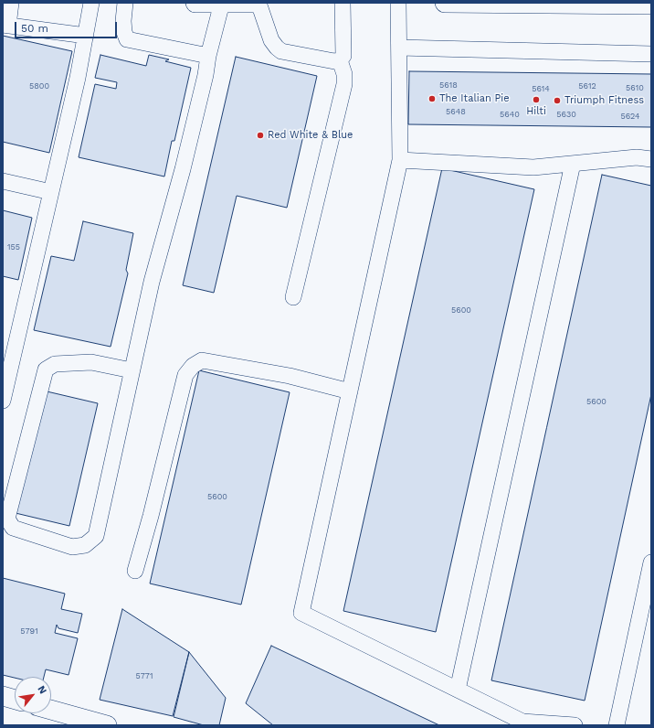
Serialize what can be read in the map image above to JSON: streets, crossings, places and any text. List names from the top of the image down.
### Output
{
  "places": [
    "The Italian Pie",
    "Hilti",
    "Triumph Fitness",
    "Red White & Blue"
  ],
  "house_numbers": [
    "5618",
    "5800",
    "5612",
    "5610",
    "5614",
    "5648",
    "5640",
    "5630",
    "5624",
    "155",
    "5600",
    "5600",
    "5600",
    "5791",
    "5771"
  ],
  "scale_bar": "50 m",
  "north": "top right"
}
